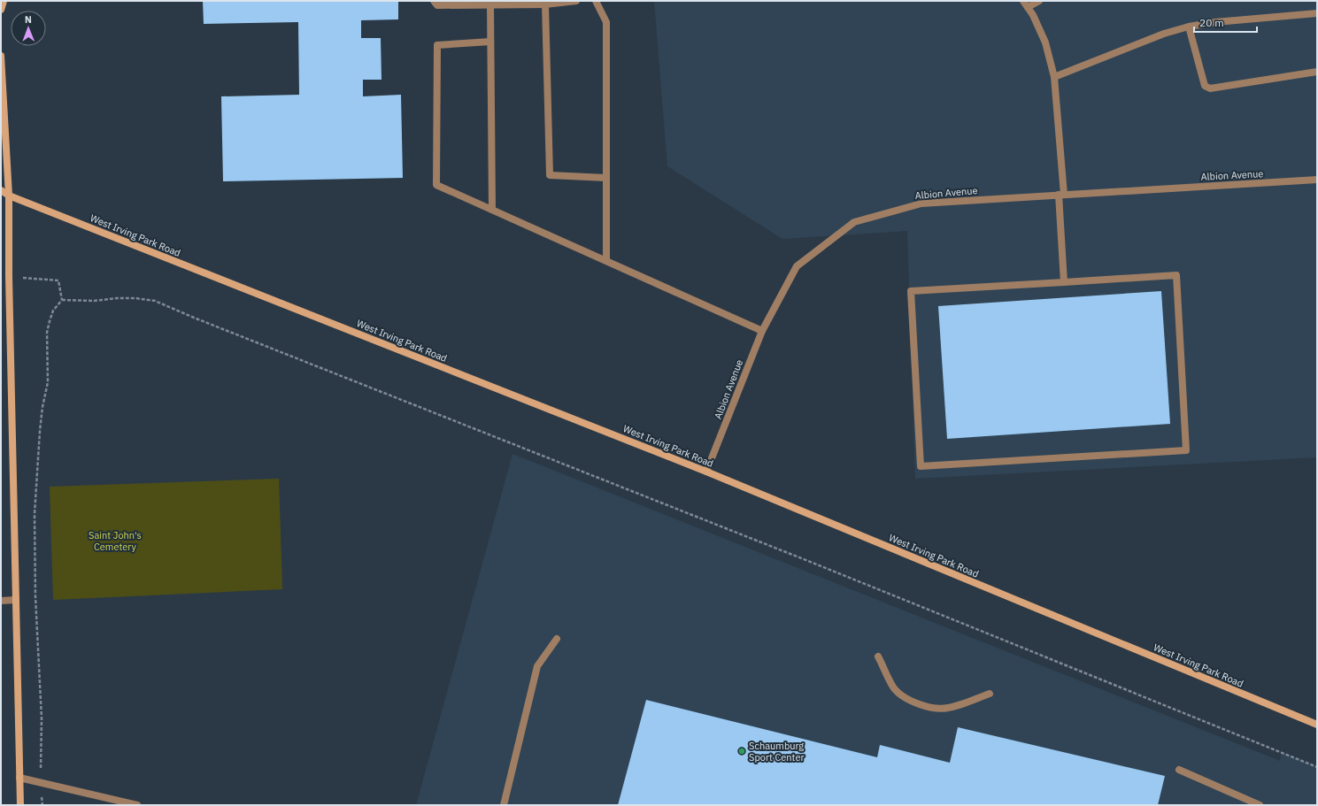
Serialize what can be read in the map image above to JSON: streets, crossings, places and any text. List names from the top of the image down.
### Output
{
  "streets": {
    "main road": ["West Irving Park Road"],
    "street": ["Albion Avenue"]
  },
  "crossings": [
    ["Albion Avenue", "West Irving Park Road"]
  ],
  "parks": ["Saint John's Cemetery"],
  "places": ["Schaumburg Sport Center"],
  "scale_bar": "20 m",
  "north": "top"
}
